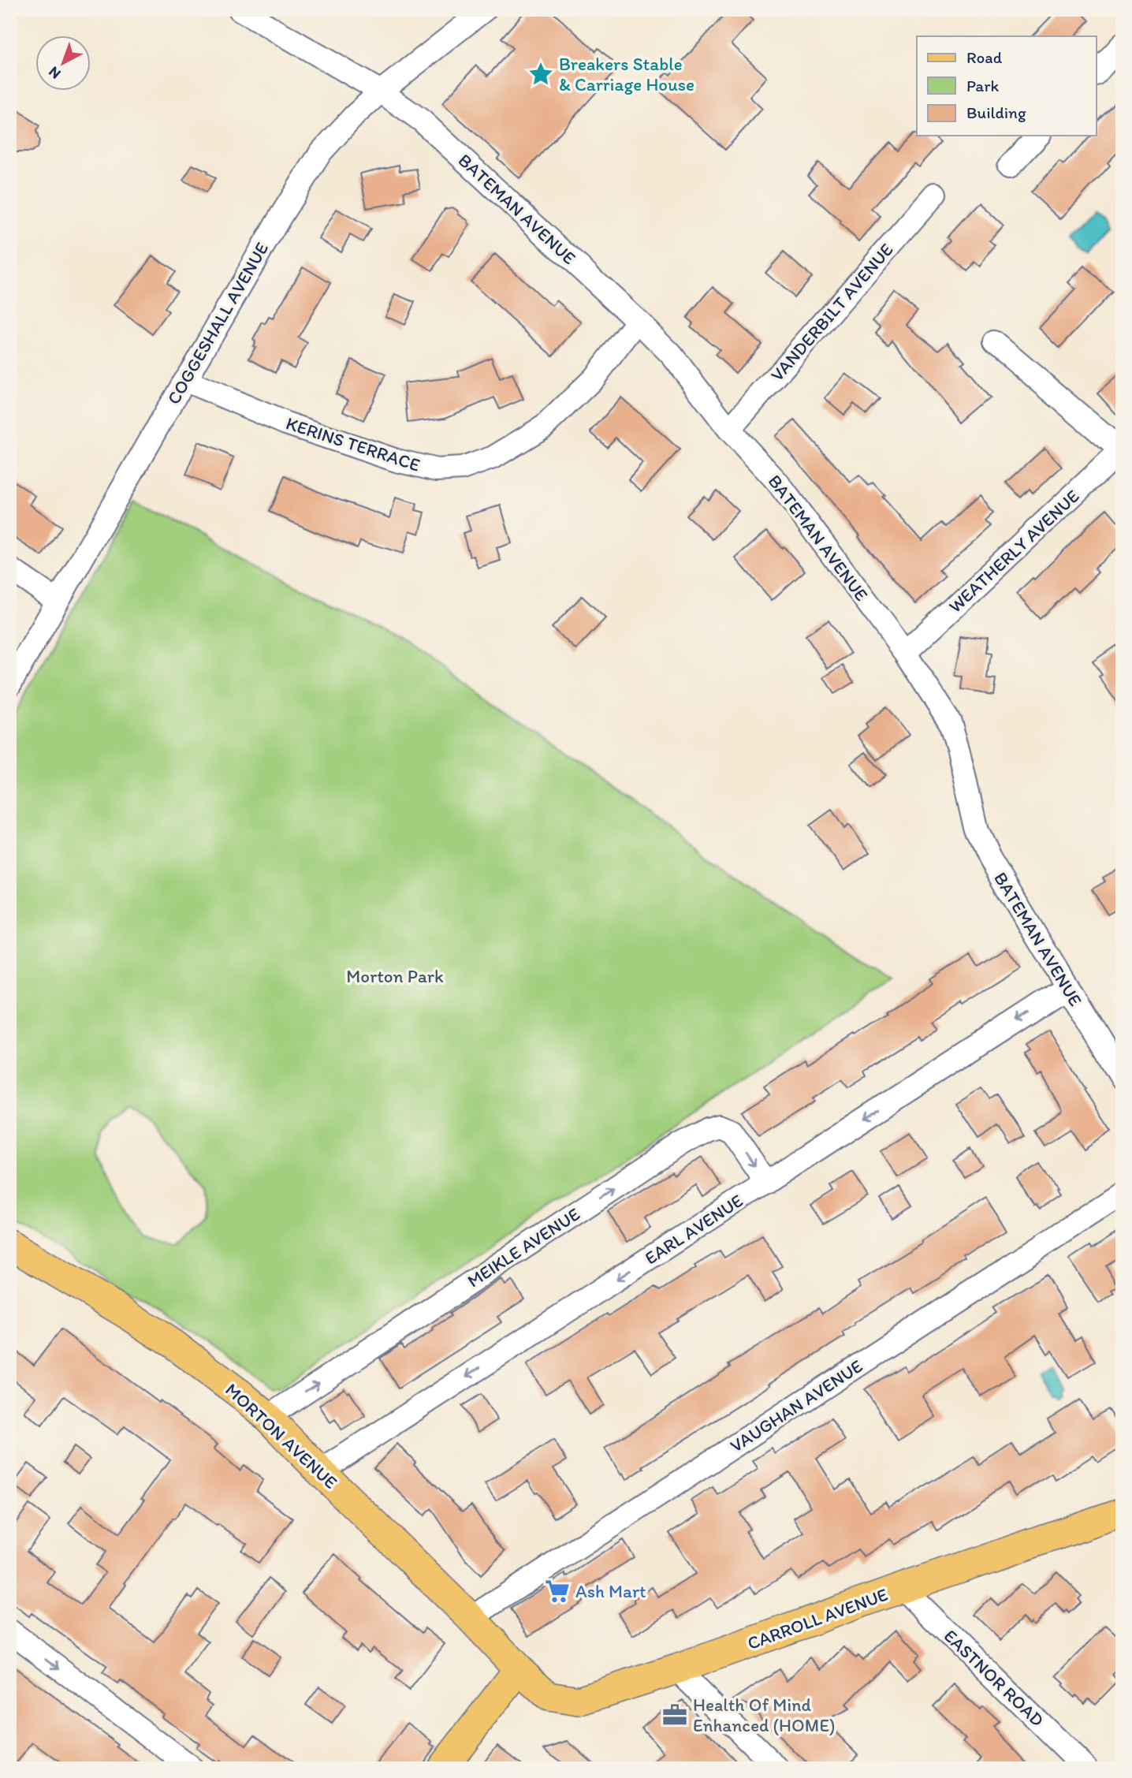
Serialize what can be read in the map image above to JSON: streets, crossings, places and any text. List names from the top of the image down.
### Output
{
  "streets": {
    "main road": ["MORTON AVENUE", "CARROLL AVENUE"],
    "street": [
      "BATEMAN AVENUE",
      "VANDERBILT AVENUE",
      "COGGESHALL AVENUE",
      "KERINS TERRACE",
      "WEATHERLY AVENUE",
      "EARL AVENUE",
      "MEIKLE AVENUE",
      "VAUGHAN AVENUE",
      "EASTNOR ROAD"
    ]
  },
  "crossings": [
    ["BATEMAN AVENUE", "VANDERBILT AVENUE"],
    ["BATEMAN AVENUE", "COGGESHALL AVENUE"],
    ["BATEMAN AVENUE", "KERINS TERRACE"],
    ["BATEMAN AVENUE", "WEATHERLY AVENUE"],
    ["BATEMAN AVENUE", "EARL AVENUE"],
    ["COGGESHALL AVENUE", "KERINS TERRACE"],
    ["EARL AVENUE", "MEIKLE AVENUE"],
    ["EARL AVENUE", "MORTON AVENUE"],
    ["MEIKLE AVENUE", "MORTON AVENUE"],
    ["VAUGHAN AVENUE", "MORTON AVENUE"],
    ["MORTON AVENUE", "CARROLL AVENUE"],
    ["CARROLL AVENUE", "EASTNOR ROAD"]
  ],
  "one_way": ["EARL AVENUE", "MEIKLE AVENUE"],
  "parks": ["Morton Park"],
  "places": {
    "place": ["Breakers Stable & Carriage House"],
    "supermarket": ["Ash Mart"],
    "office": ["Health Of Mind Enhanced (HOME)"]
  },
  "legend": ["Road", "Park", "Building"],
  "north": "bottom left"
}
